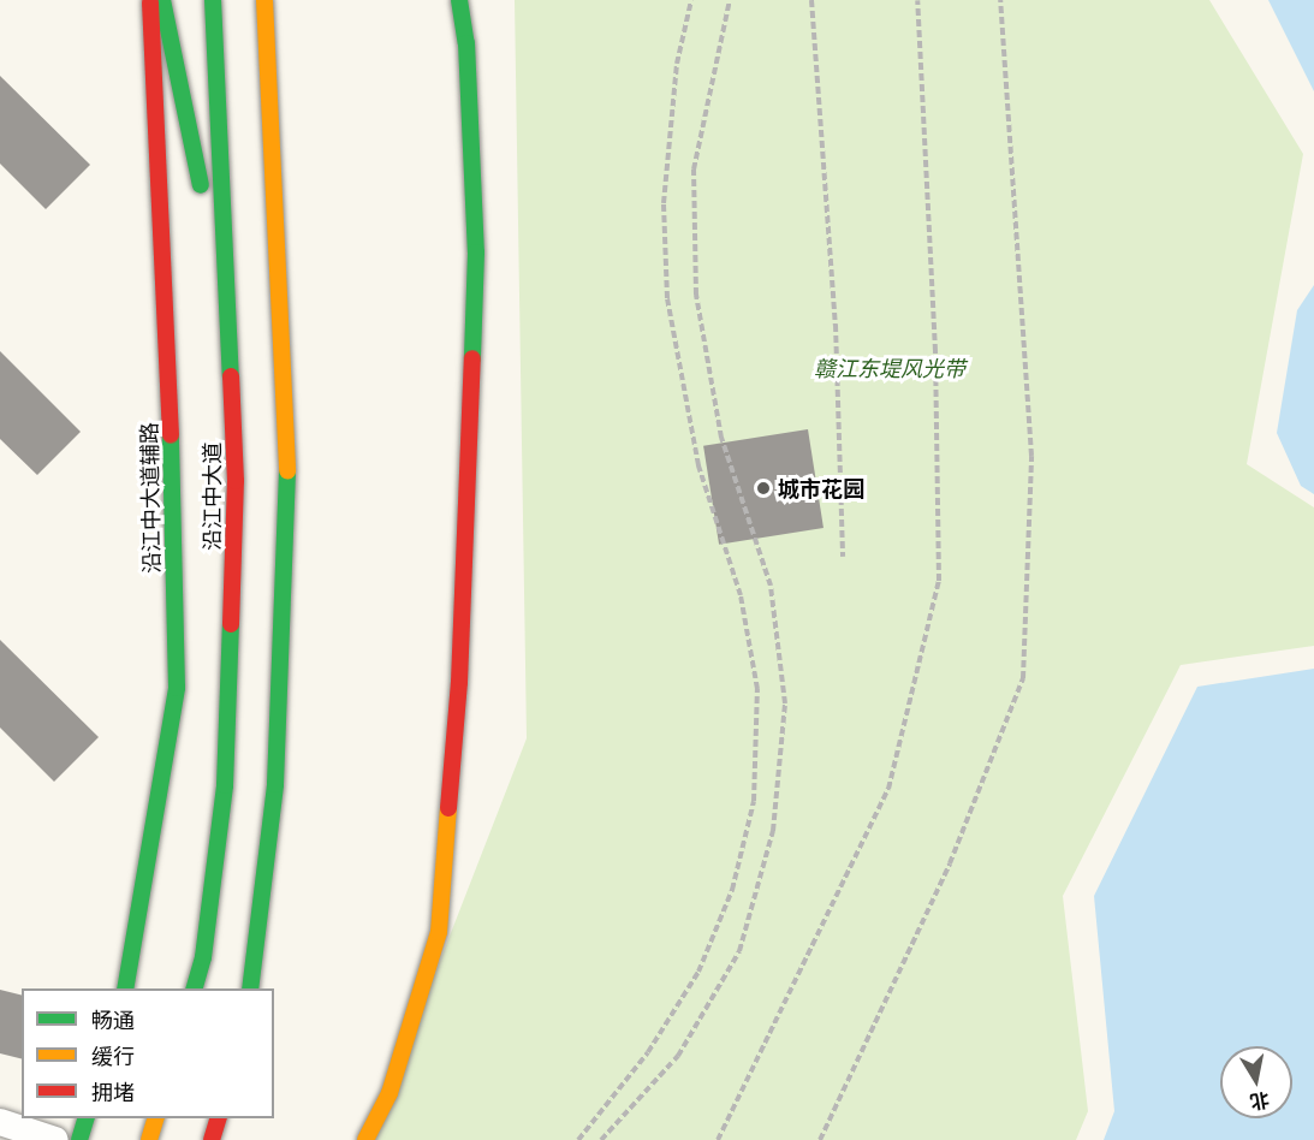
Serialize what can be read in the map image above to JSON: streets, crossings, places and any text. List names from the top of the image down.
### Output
{
  "streets": {
    "main road": ["沿江中大道", "沿江中大道辅路"]
  },
  "parks": ["赣江东堤风光带"],
  "places": ["城市花园"],
  "legend": ["畅通", "缓行", "拥堵"],
  "north": "bottom"
}
